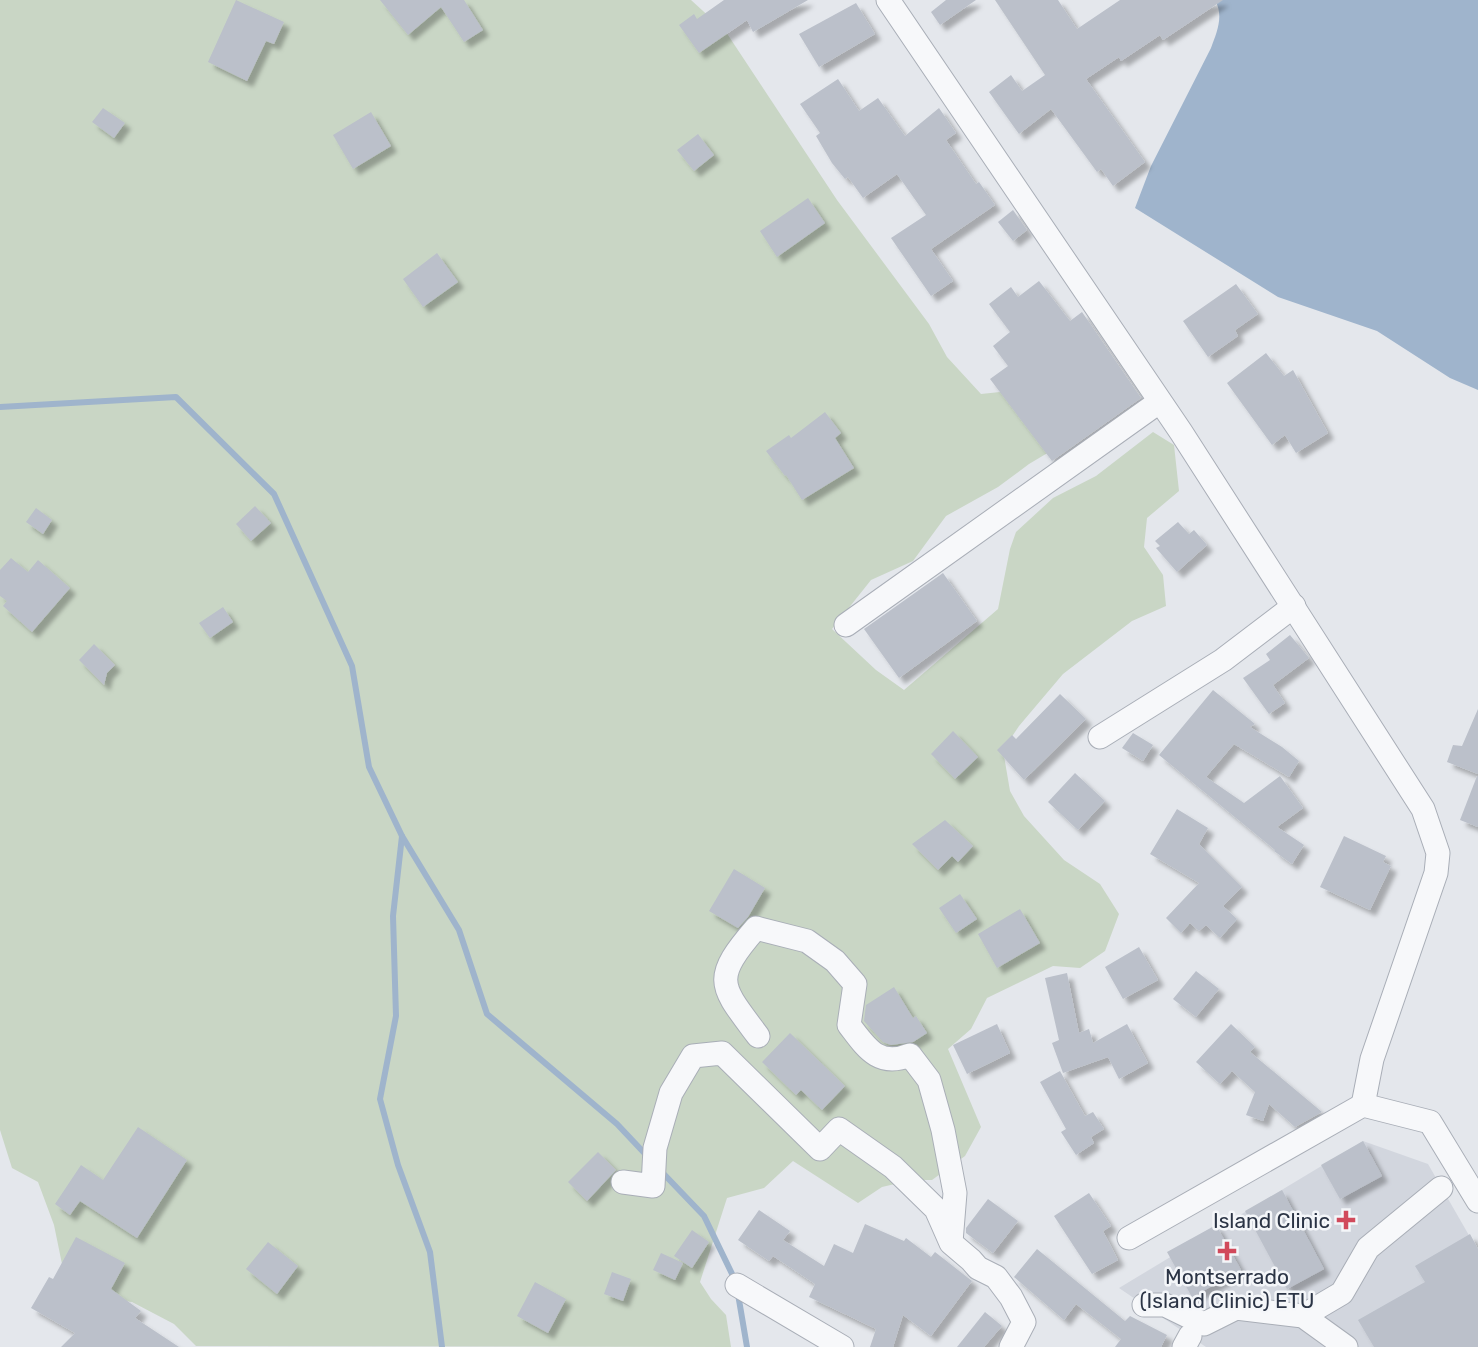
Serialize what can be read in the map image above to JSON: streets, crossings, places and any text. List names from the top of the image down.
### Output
{
  "places": {
    "health": ["Island Clinic", "Montserrado (Island Clinic) ETU"]
  }
}
